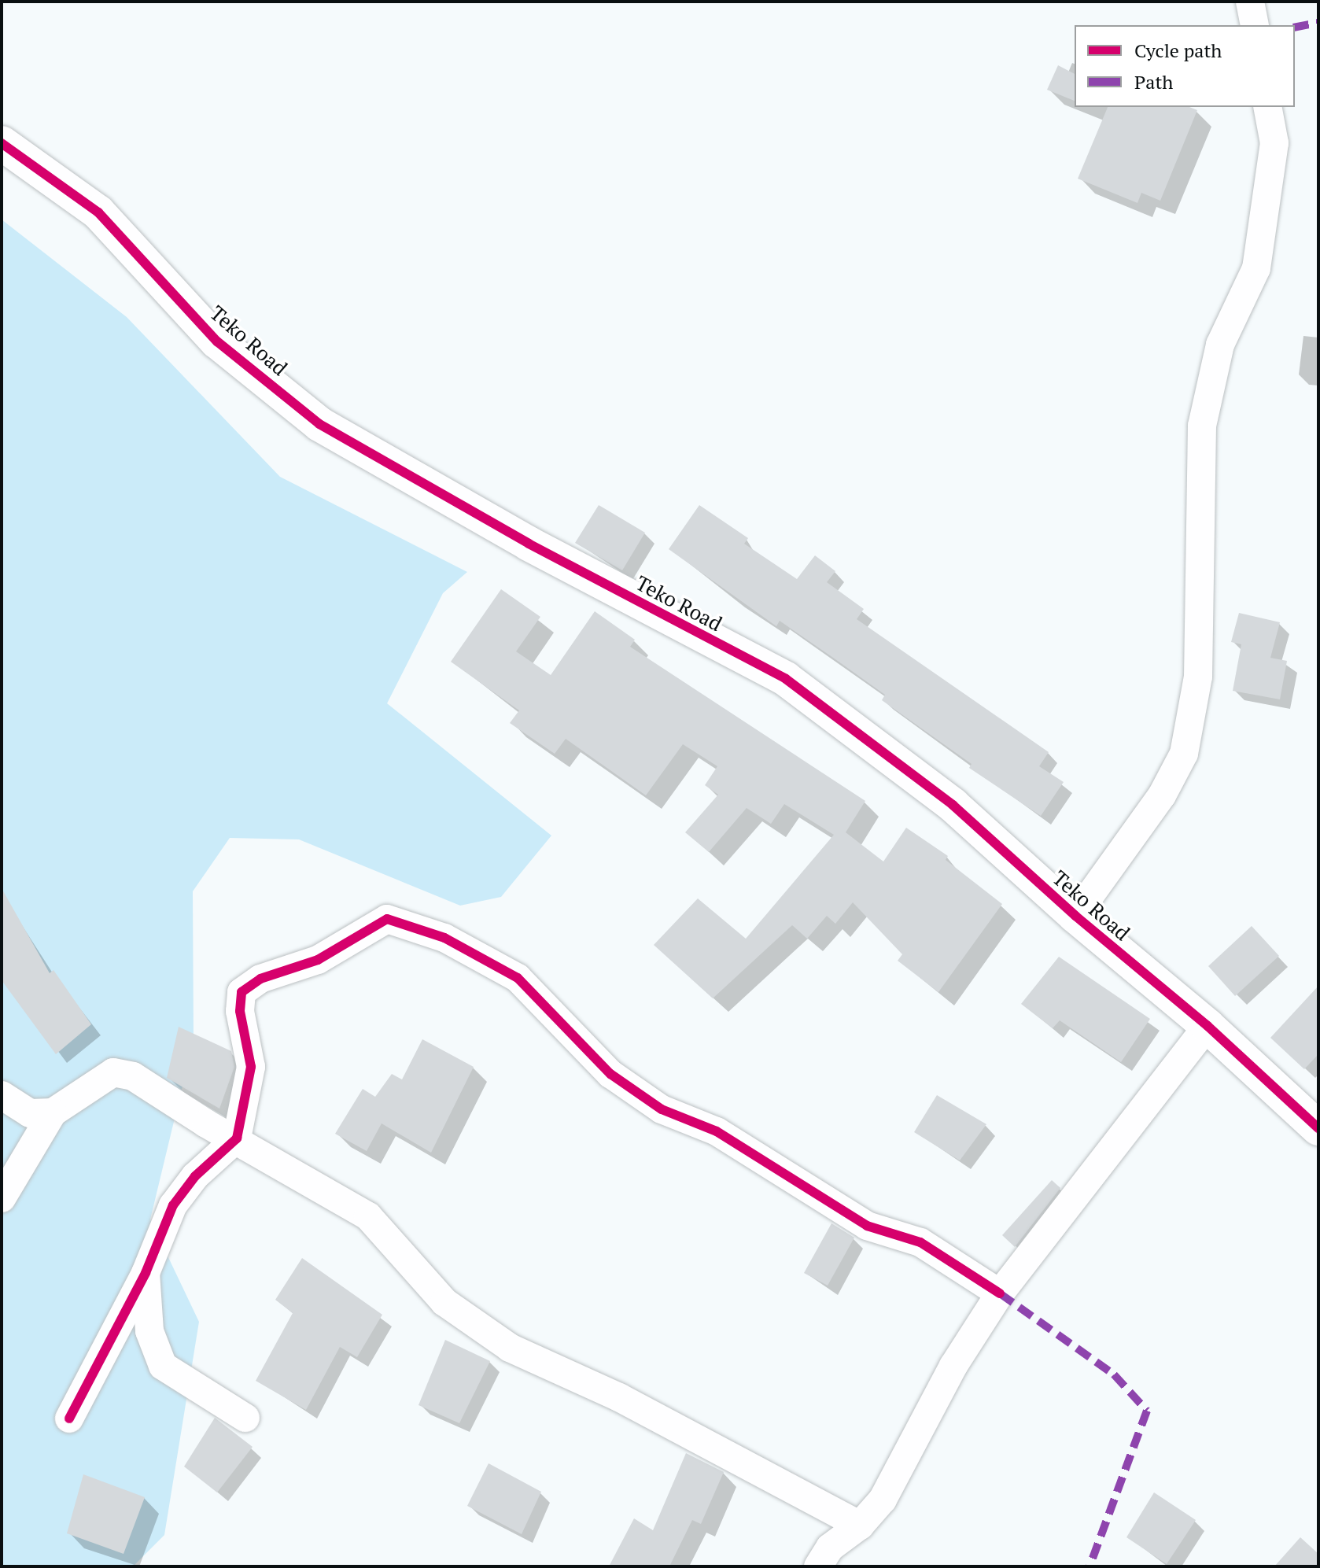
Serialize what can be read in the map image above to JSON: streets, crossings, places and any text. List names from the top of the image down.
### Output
{
  "streets": {
    "street": ["Teko Road"]
  },
  "legend": ["Cycle path", "Path"]
}
